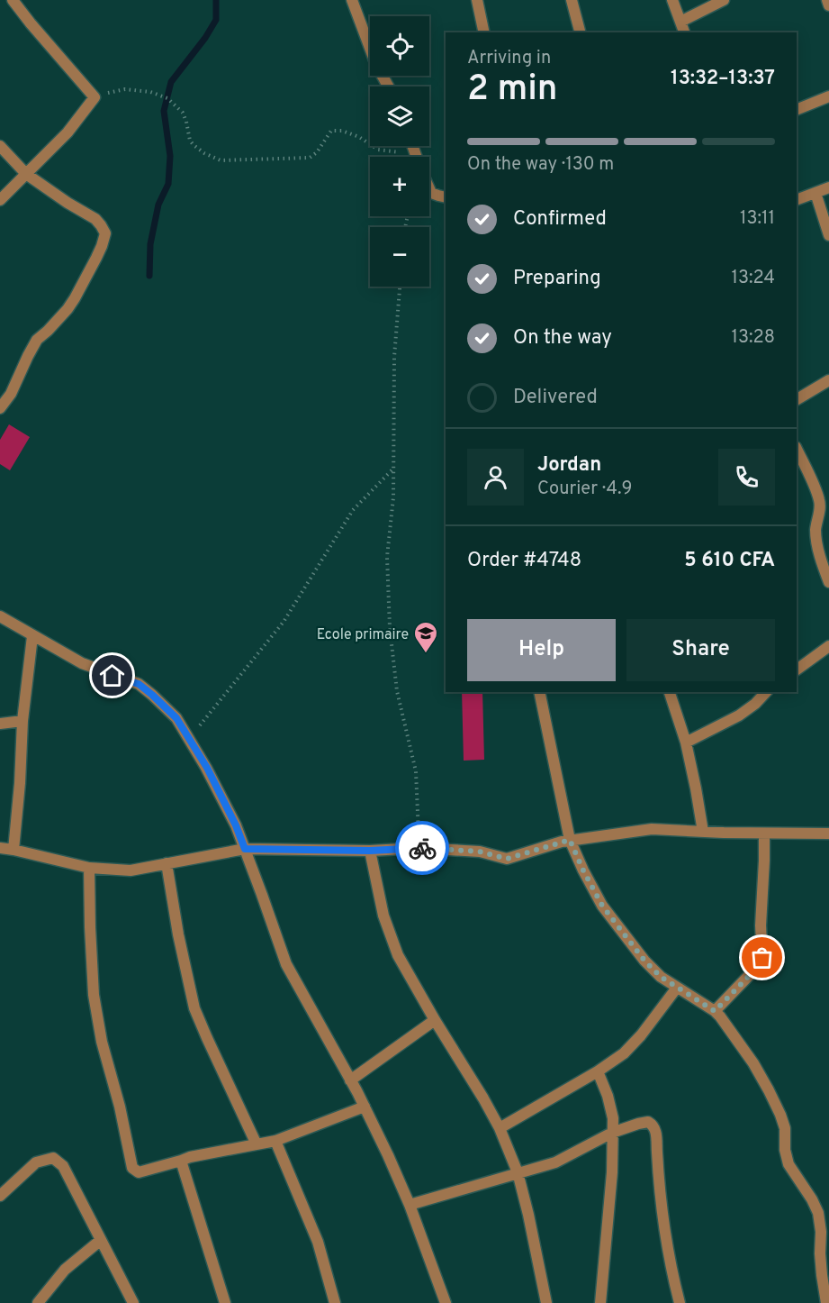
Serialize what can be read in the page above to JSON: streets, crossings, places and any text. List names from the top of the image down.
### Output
{
  "places": {
    "school or university": ["Ecole primaire"]
  },
  "page": {
    "map_buttons": ["+", "−"],
    "heading": ["2 min", "Arriving in", "13:32–13:37"],
    "panel": [
      "Jordan",
      "Courier · 4.9",
      "Order #4748",
      "5 610 CFA"
    ],
    "bar": "On the way · 130 m",
    "list": [
      ["Confirmed", "13:11"],
      ["Preparing", "13:24"],
      ["On the way", "13:28"],
      "Delivered"
    ],
    "buttons": ["Help", "Share"]
  }
}
